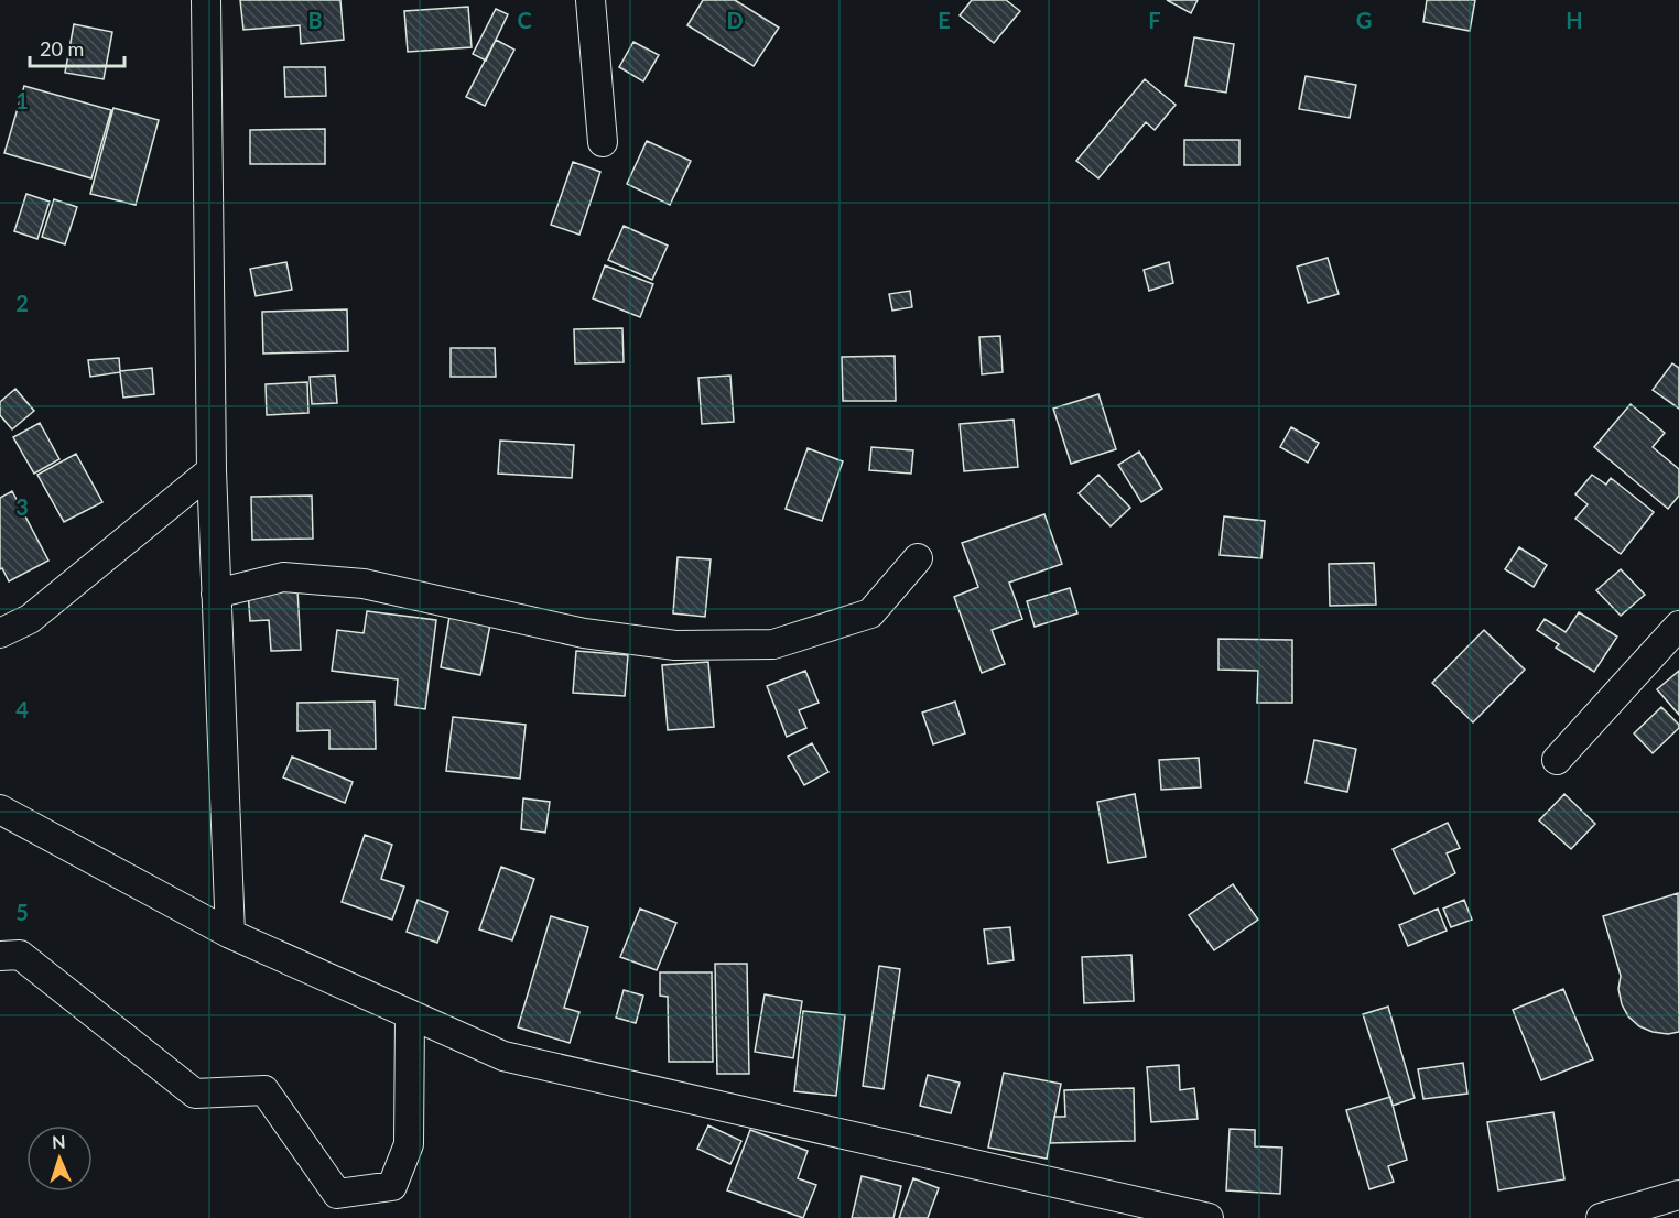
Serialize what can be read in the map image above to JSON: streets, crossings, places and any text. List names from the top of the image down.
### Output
{
  "scale_bar": "20 m",
  "north": "top",
  "grid": {
    "columns": [
      "B",
      "C",
      "D",
      "E",
      "F",
      "G",
      "H"
    ],
    "rows": [
      "1",
      "2",
      "3",
      "4",
      "5"
    ]
  }
}
